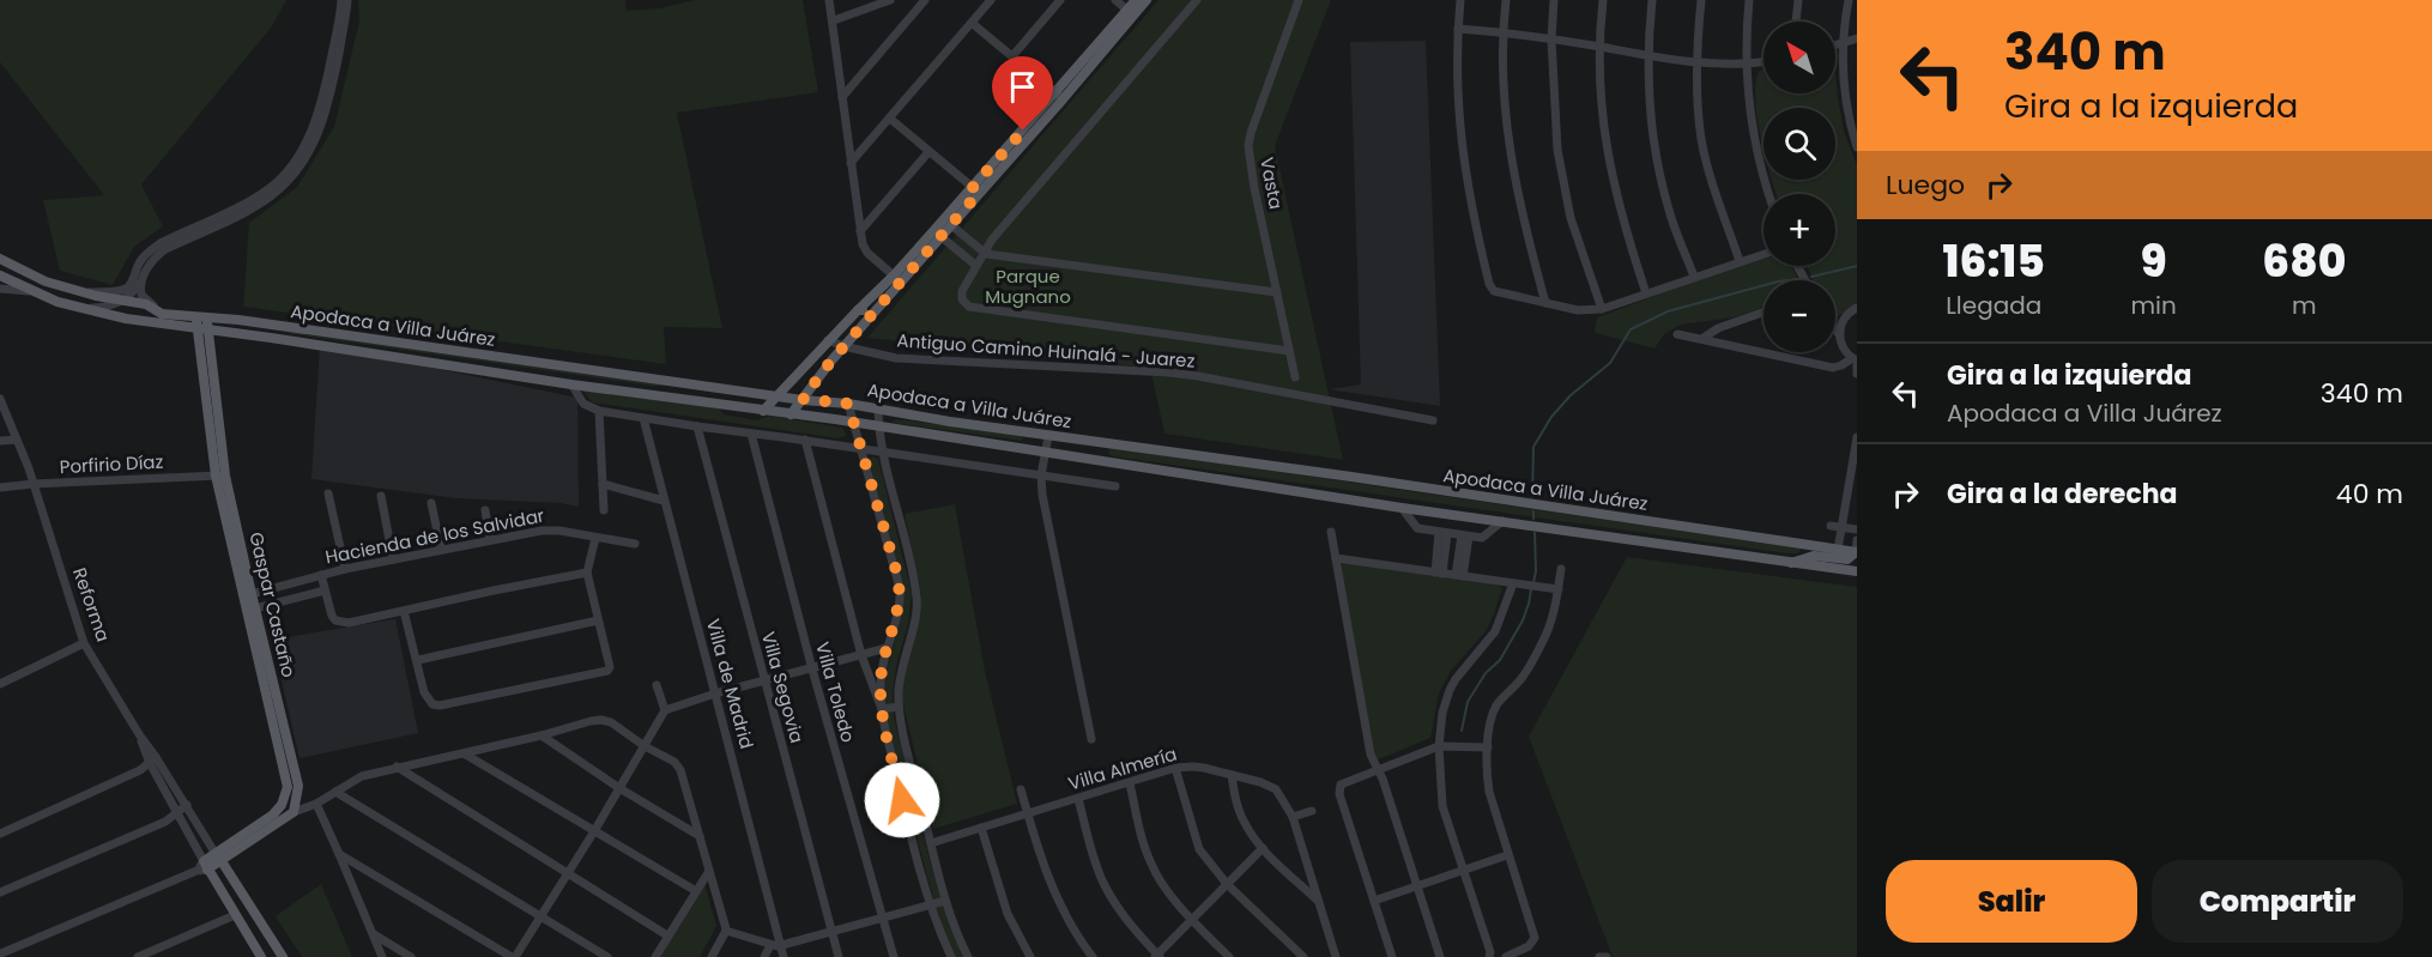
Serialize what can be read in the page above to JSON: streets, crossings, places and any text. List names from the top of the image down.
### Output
{
  "streets": {
    "main road": ["Apodaca a Villa Juárez", "Gaspar Castaño"],
    "street": [
      "Vasta",
      "Antiguo Camino Huinalá - Juarez",
      "Porfirio Díaz",
      "Hacienda de los Salvidar",
      "Reforma",
      "Villa de Madrid",
      "Villa Segovia",
      "Villa Toledo",
      "Villa Almería"
    ]
  },
  "crossings": [
    ["Apodaca a Villa Juárez", "Gaspar Castaño"],
    ["Porfirio Díaz", "Reforma"],
    ["Porfirio Díaz", "Gaspar Castaño"],
    ["Hacienda de los Salvidar", "Gaspar Castaño"]
  ],
  "parks": ["Parque Mugnano"],
  "north": "top left",
  "page": {
    "turn": ["340 m", "Gira a la izquierda"],
    "map_buttons": ["+", "−"],
    "then": "Luego",
    "eta": [
      "16:15",
      "Llegada",
      "9",
      "min",
      "680",
      "m"
    ],
    "list": [
      {
        "name": "Gira a la izquierda",
        "note": "Apodaca a Villa Juárez",
        "value": "340 m"
      },
      {
        "name": "Gira a la derecha",
        "value": "40 m"
      }
    ],
    "buttons": ["Salir", "Compartir"]
  }
}
